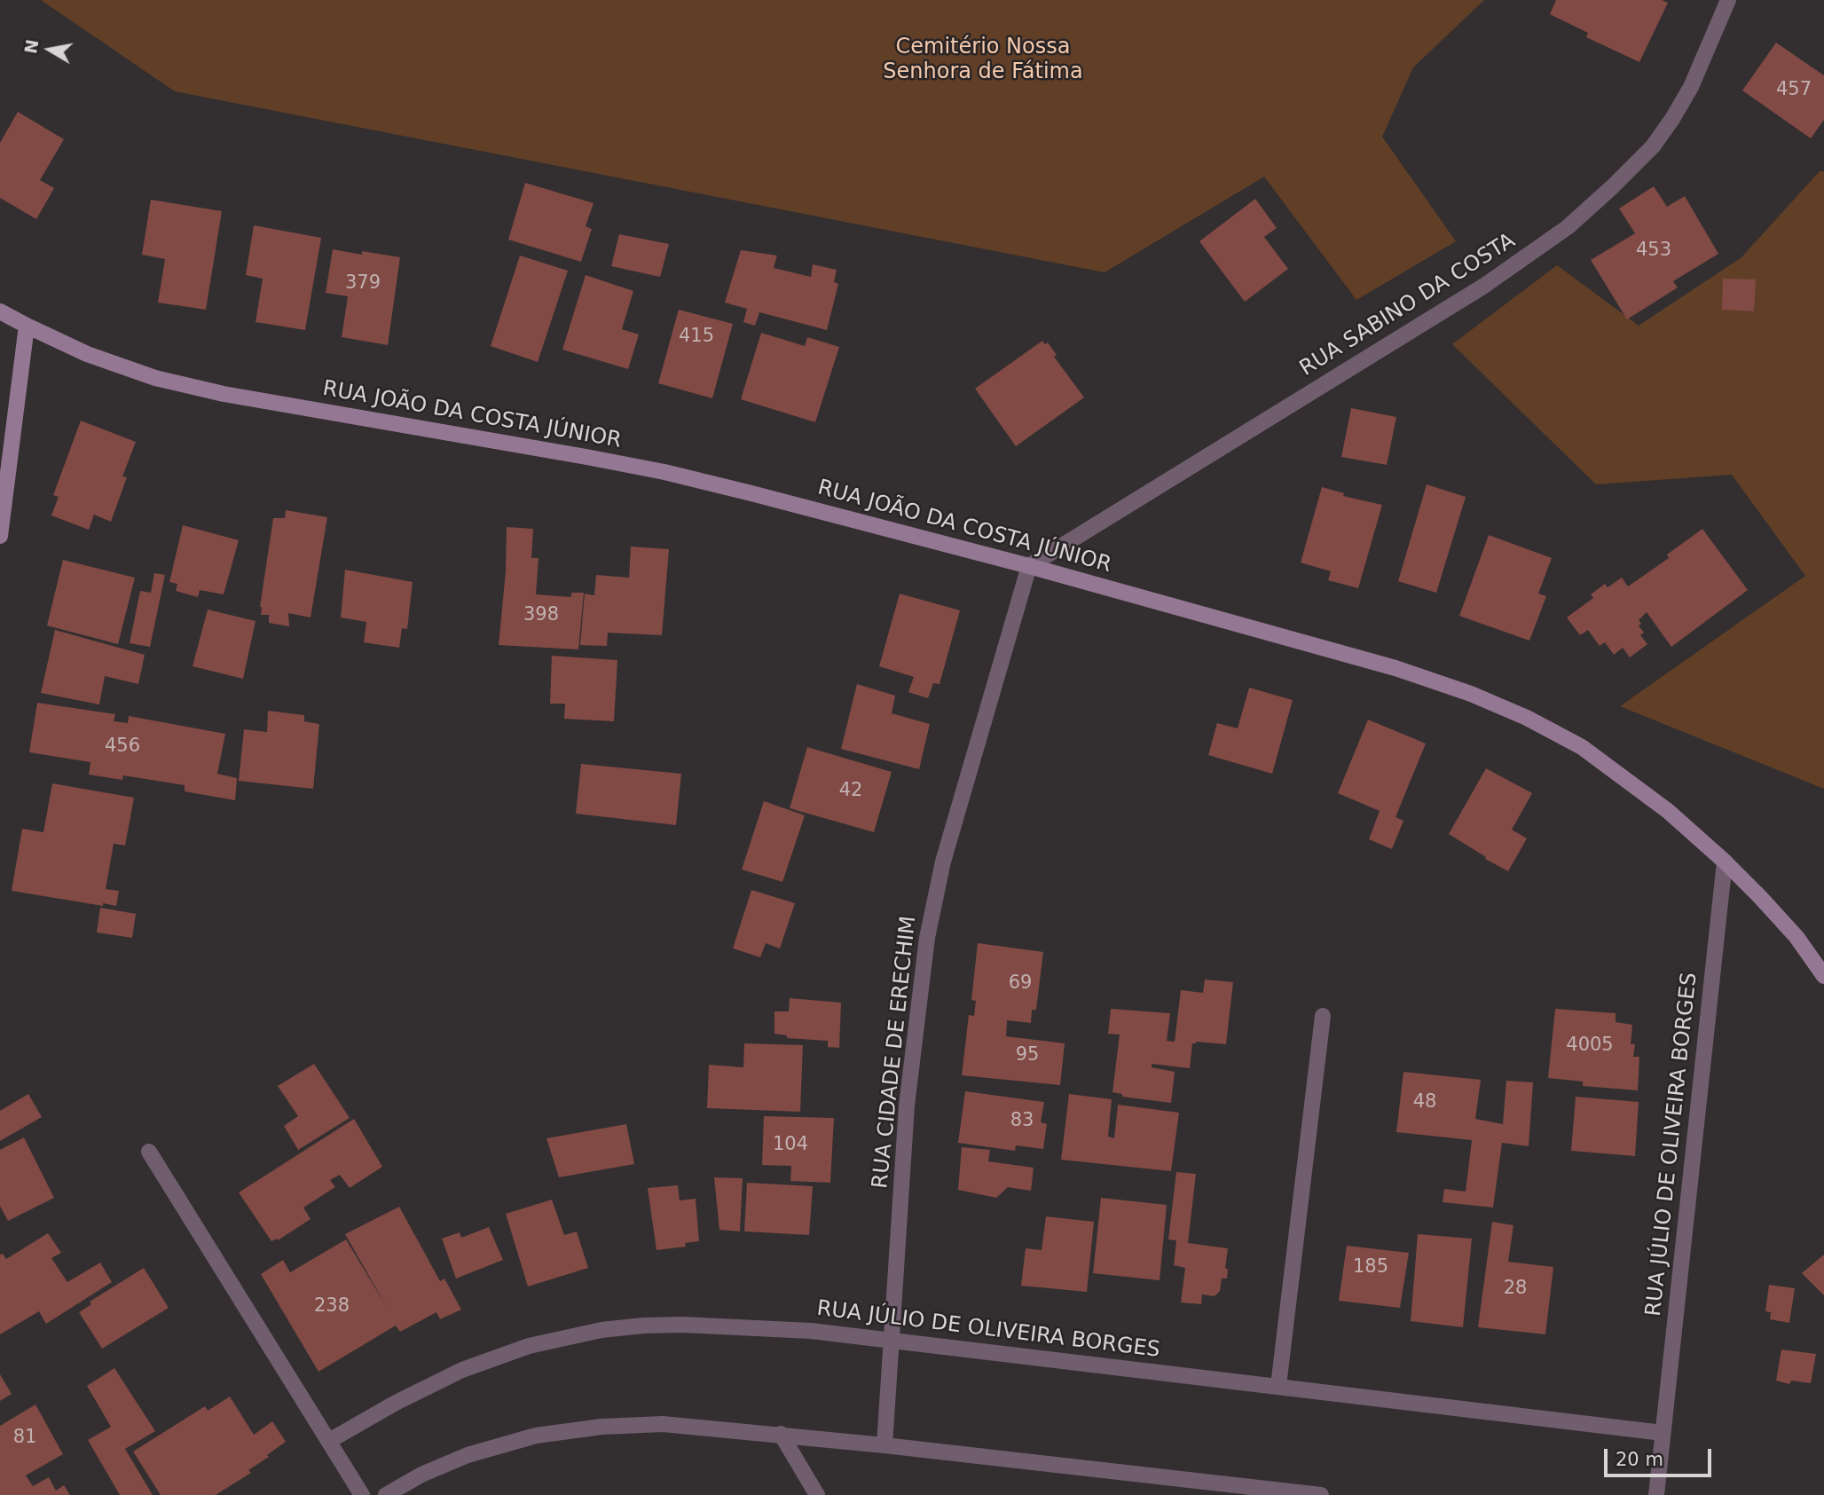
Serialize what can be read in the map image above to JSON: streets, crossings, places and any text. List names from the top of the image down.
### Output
{
  "streets": {
    "main road": ["RUA JOÃO DA COSTA JÚNIOR"],
    "street": ["RUA SABINO DA COSTA", "RUA CIDADE DE ERECHIM", "RUA JÚLIO DE OLIVEIRA BORGES"]
  },
  "crossings": [
    ["RUA SABINO DA COSTA", "RUA JOÃO DA COSTA JÚNIOR"],
    ["RUA SABINO DA COSTA", "RUA CIDADE DE ERECHIM"],
    ["RUA JOÃO DA COSTA JÚNIOR", "RUA CIDADE DE ERECHIM"],
    ["RUA JOÃO DA COSTA JÚNIOR", "RUA JÚLIO DE OLIVEIRA BORGES"],
    ["RUA CIDADE DE ERECHIM", "RUA JÚLIO DE OLIVEIRA BORGES"]
  ],
  "parks": ["Cemitério Nossa Senhora de Fátima"],
  "house_numbers": [
    "457",
    "453",
    "379",
    "415",
    "398",
    "456",
    "42",
    "69",
    "4005",
    "95",
    "48",
    "83",
    "104",
    "185",
    "28",
    "238",
    "81"
  ],
  "scale_bar": "20 m",
  "north": "left"
}
